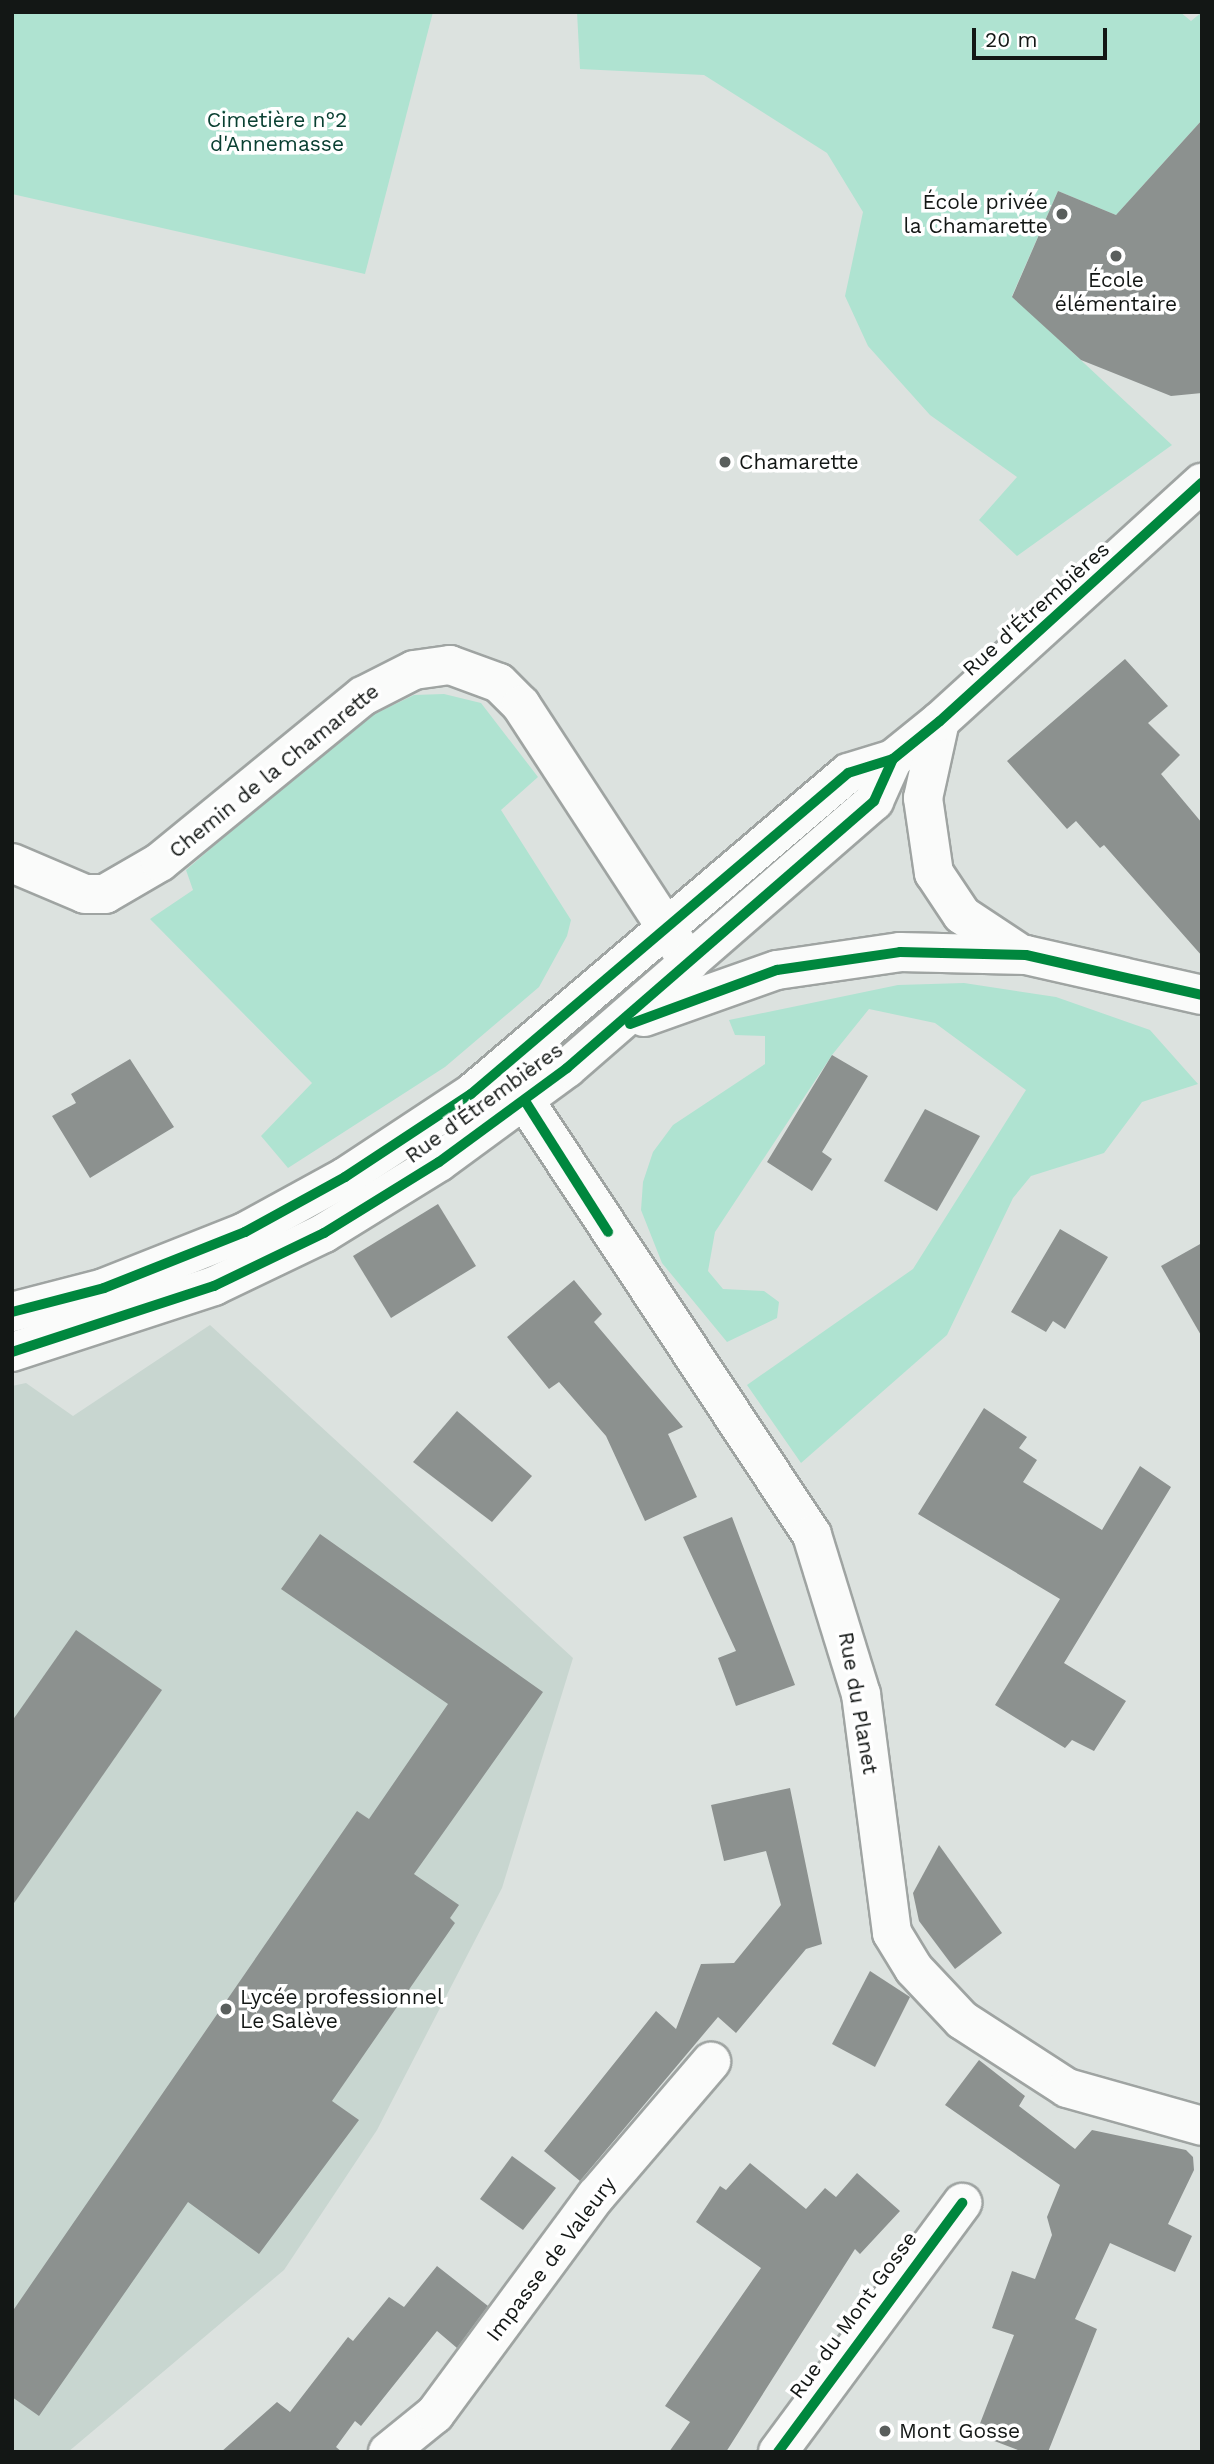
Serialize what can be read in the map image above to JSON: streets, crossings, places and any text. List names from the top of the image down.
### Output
{
  "streets": {
    "main road": [
      "Rue d'Étrembières",
      "Chemin de la Chamarette",
      "Rue du Planet",
      "Impasse de Valeury",
      "Rue du Mont Gosse"
    ]
  },
  "crossings": [
    ["Rue d'Étrembières", "Chemin de la Chamarette"],
    ["Rue d'Étrembières", "Rue du Planet"]
  ],
  "parks": ["Cimetière n°2 d'Annemasse"],
  "places": [
    "École privée la Chamarette",
    "École élémentaire",
    "Chamarette",
    "Lycée professionnel Le Salève",
    "Mont Gosse"
  ],
  "scale_bar": "20 m"
}
